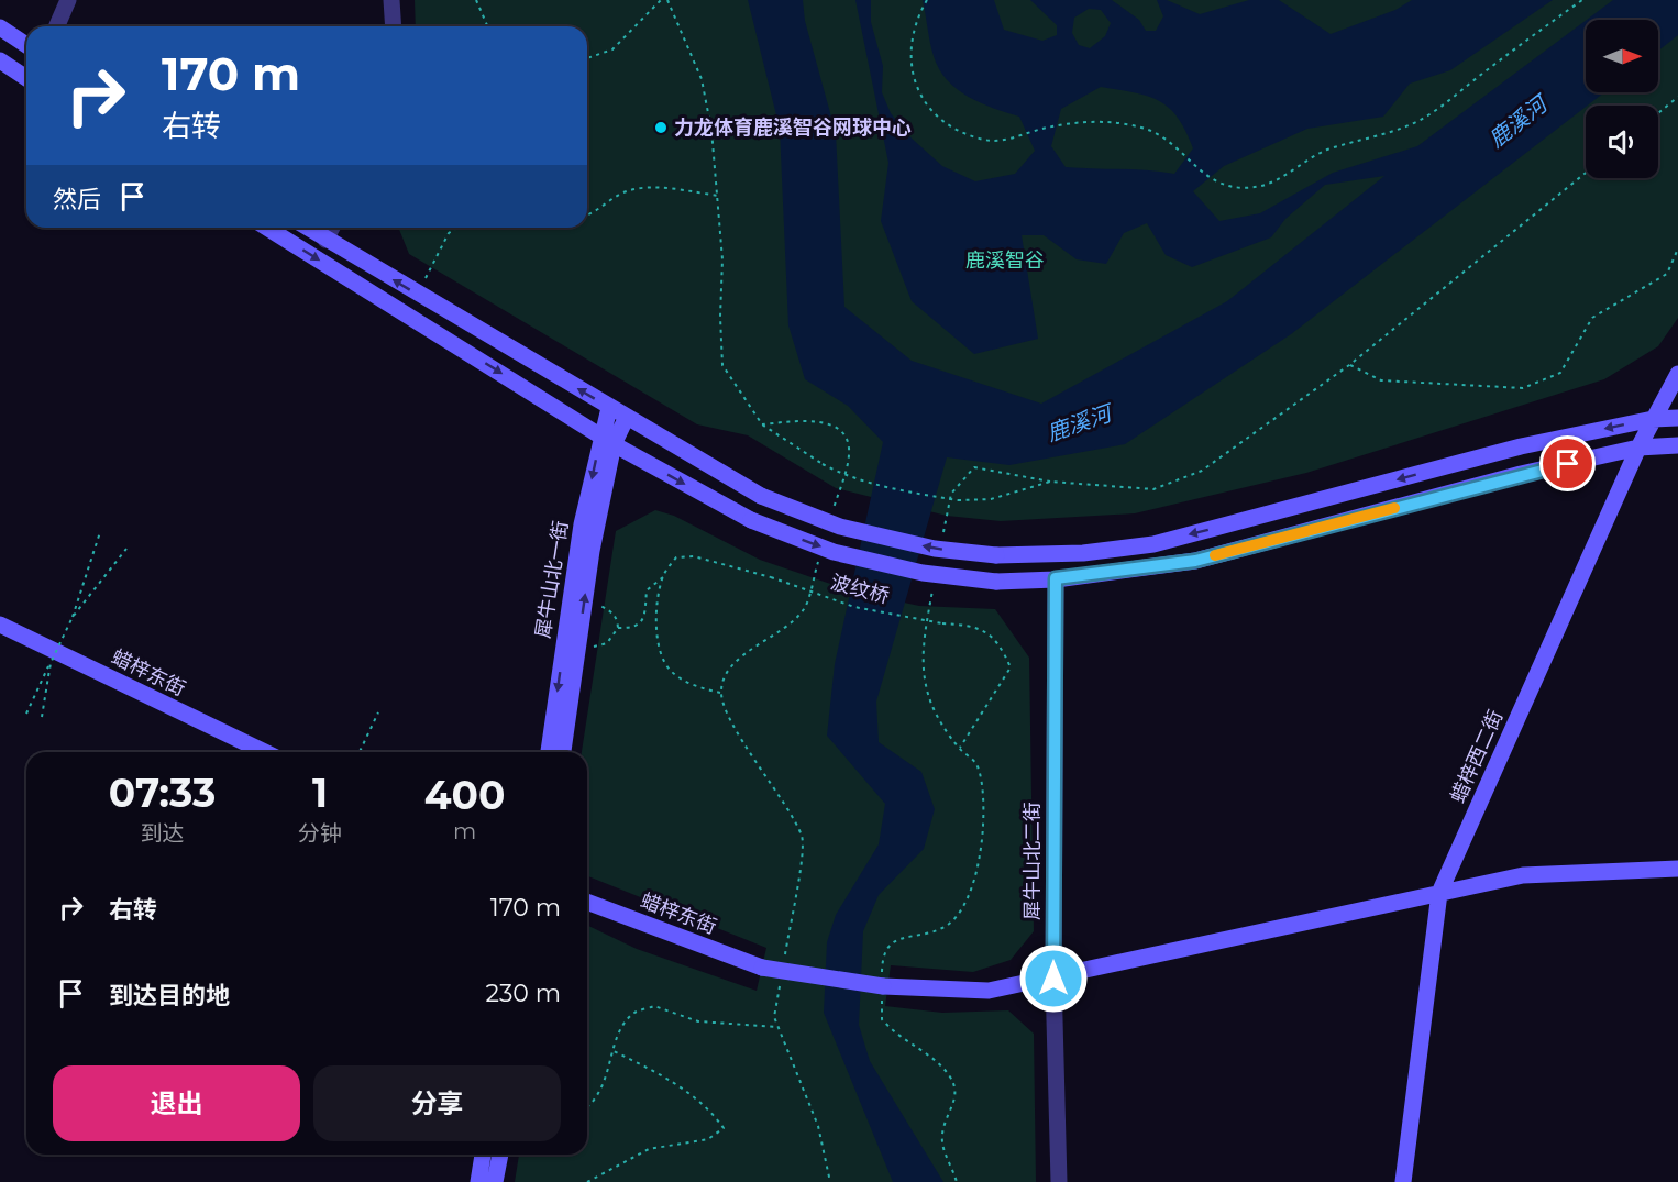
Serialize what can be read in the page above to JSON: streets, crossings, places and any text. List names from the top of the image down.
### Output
{
  "streets": {
    "main road": ["犀牛山北一街", "蜡梓东街", "蜡梓西二街"],
    "street": ["犀牛山北二街"],
    "path": ["波纹桥"]
  },
  "crossings": [
    ["蜡梓东街", "蜡梓西二街"],
    ["蜡梓东街", "犀牛山北二街"]
  ],
  "water": ["鹿溪河"],
  "parks": ["鹿溪智谷"],
  "places": ["力龙体育鹿溪智谷网球中心"],
  "north": "right",
  "page": {
    "turn": ["170 m", "右转"],
    "then": "然后",
    "eta": [
      "07:33",
      "到达",
      "1",
      "分钟",
      "400",
      "m"
    ],
    "list": [
      {
        "name": "右转",
        "value": "170 m"
      },
      {
        "name": "到达目的地",
        "value": "230 m"
      }
    ],
    "buttons": ["退出", "分享"]
  }
}
